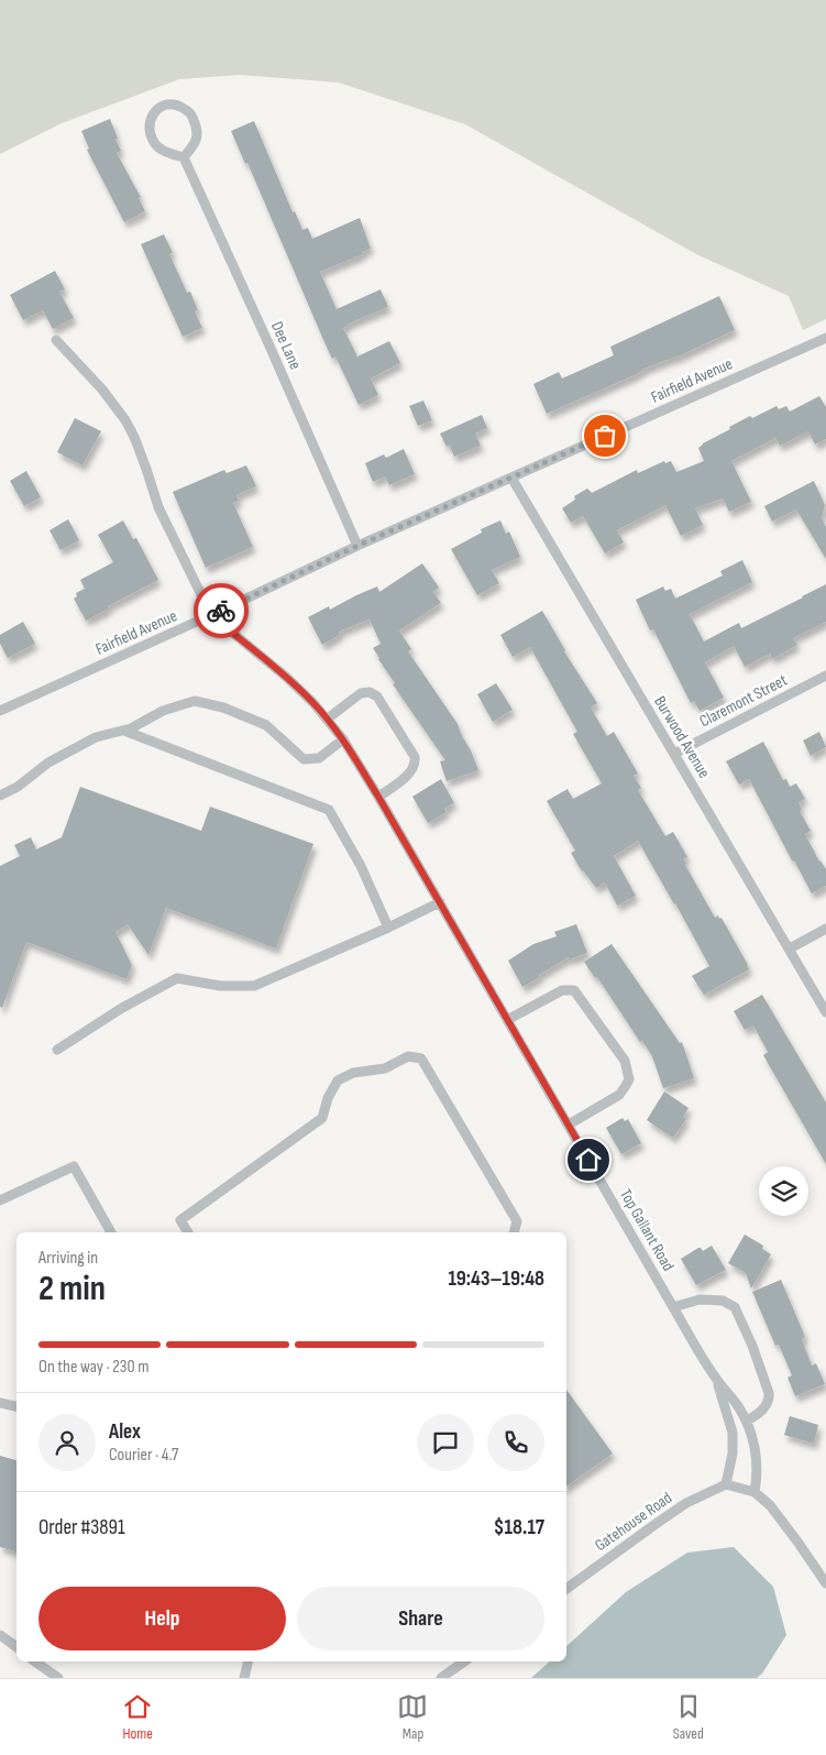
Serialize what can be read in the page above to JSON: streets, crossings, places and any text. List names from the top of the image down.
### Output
{
  "streets": {
    "street": [
      "Dee Lane",
      "Fairfield Avenue",
      "Claremont Street",
      "Burwood Avenue",
      "Top Gallant Road",
      "Gatehouse Road"
    ]
  },
  "crossings": [
    ["Dee Lane", "Fairfield Avenue"],
    ["Fairfield Avenue", "Burwood Avenue"],
    ["Fairfield Avenue", "Top Gallant Road"],
    ["Claremont Street", "Burwood Avenue"],
    ["Top Gallant Road", "Gatehouse Road"]
  ],
  "page": {
    "heading": ["2 min", "Arriving in", "19:43–19:48"],
    "panel": [
      "Alex",
      "Courier · 4.7",
      "Order #3891",
      "$18.17"
    ],
    "bar": "On the way · 230 m",
    "buttons": ["Help", "Share"],
    "tabs": ["Home", "Map", "Saved"]
  }
}
